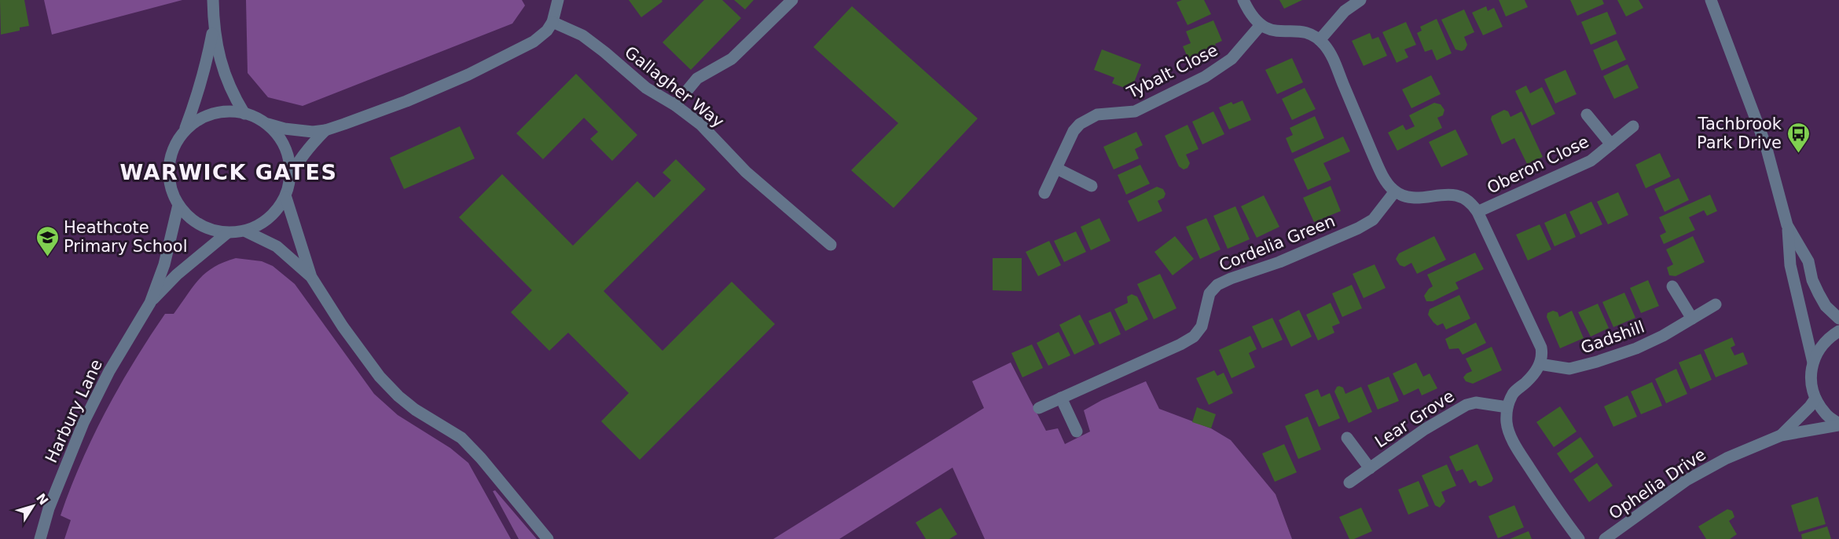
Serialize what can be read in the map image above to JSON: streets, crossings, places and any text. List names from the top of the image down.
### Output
{
  "streets": {
    "street": [
      "Tybalt Close",
      "Gallagher Way",
      "Oberon Close",
      "Cordelia Green",
      "Gadshill",
      "Harbury Lane",
      "Lear Grove",
      "Ophelia Drive"
    ]
  },
  "districts": ["WARWICK GATES"],
  "places": {
    "bus stop": ["Tachbrook Park Drive"],
    "school or university": ["Heathcote Primary School"]
  },
  "north": "top right"
}
